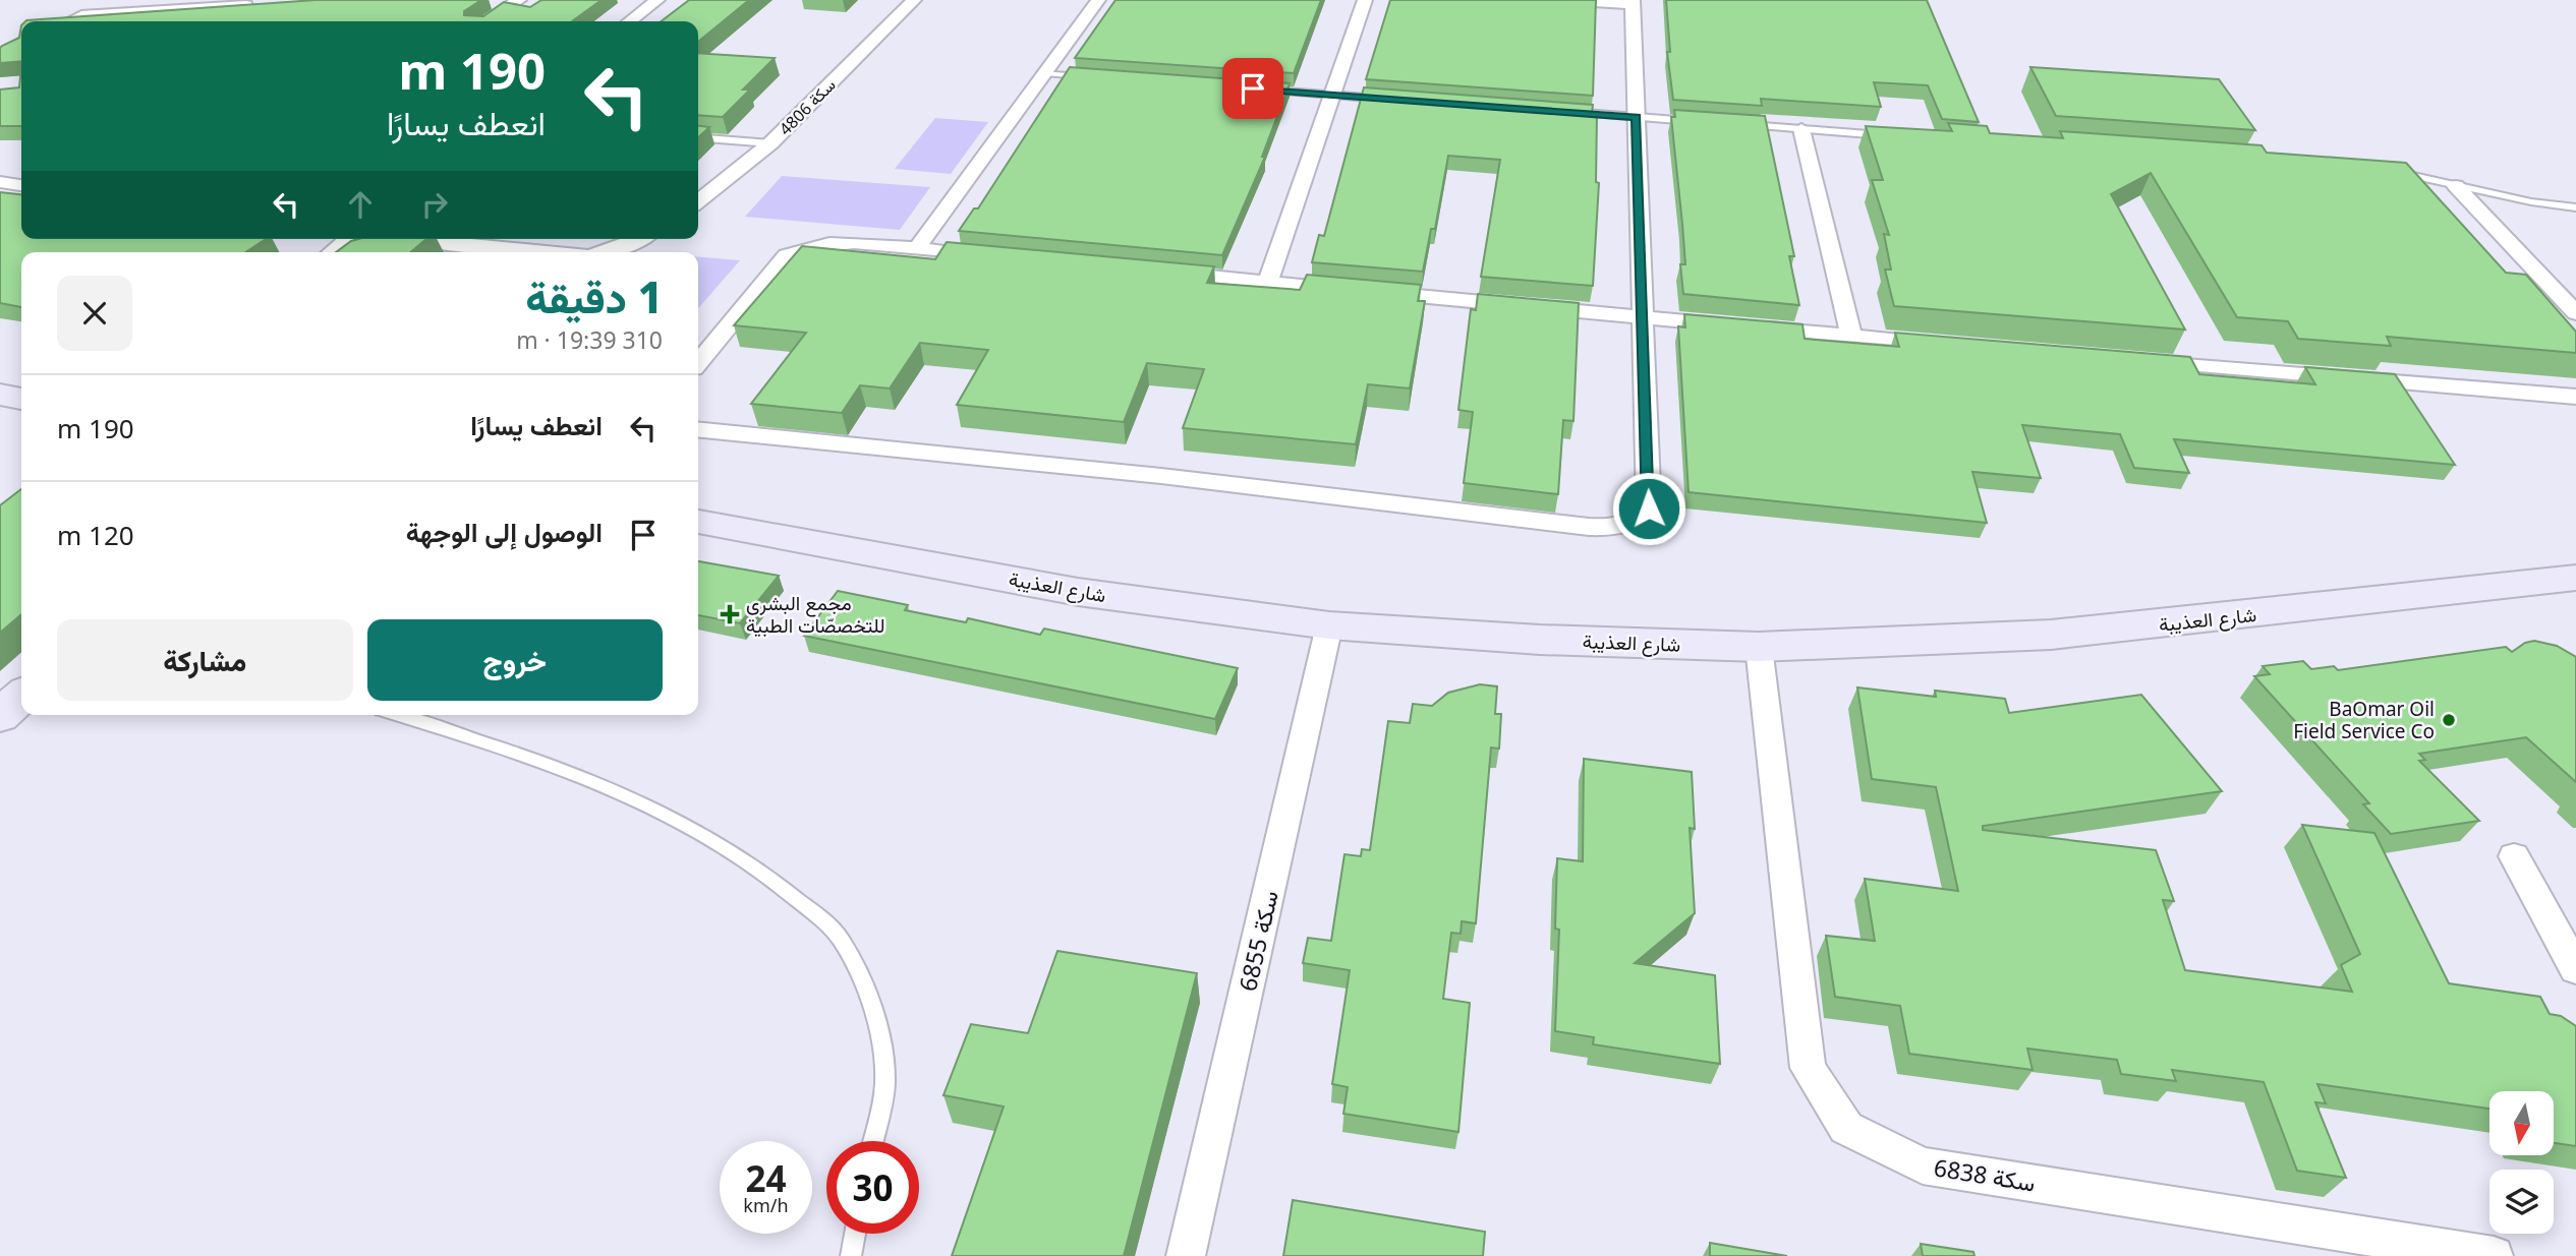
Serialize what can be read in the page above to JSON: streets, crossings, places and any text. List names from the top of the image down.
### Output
{
  "streets": {
    "street": [
      "سكة 4806",
      "شارع العذيبة",
      "سكة 6855",
      "سكة 6838"
    ]
  },
  "crossings": [
    ["شارع العذيبة", "سكة 6855"],
    ["شارع العذيبة", "سكة 6838"]
  ],
  "places": {
    "health": ["مجمع البشرى للتخصصّات الطبية"],
    "other": ["BaOmar Oil Field Service Co"]
  },
  "north": "bottom",
  "page": {
    "turn": ["190 m", "انعطف يسارًا"],
    "heading": ["1 دقيقة", "310 m · 19:39"],
    "list": [
      {
        "name": "انعطف يسارًا",
        "value": "190 m"
      },
      {
        "name": "الوصول إلى الوجهة",
        "value": "120 m"
      }
    ],
    "buttons": ["خروج", "مشاركة"],
    "speed": "24 km/h",
    "limit": "30"
  }
}
